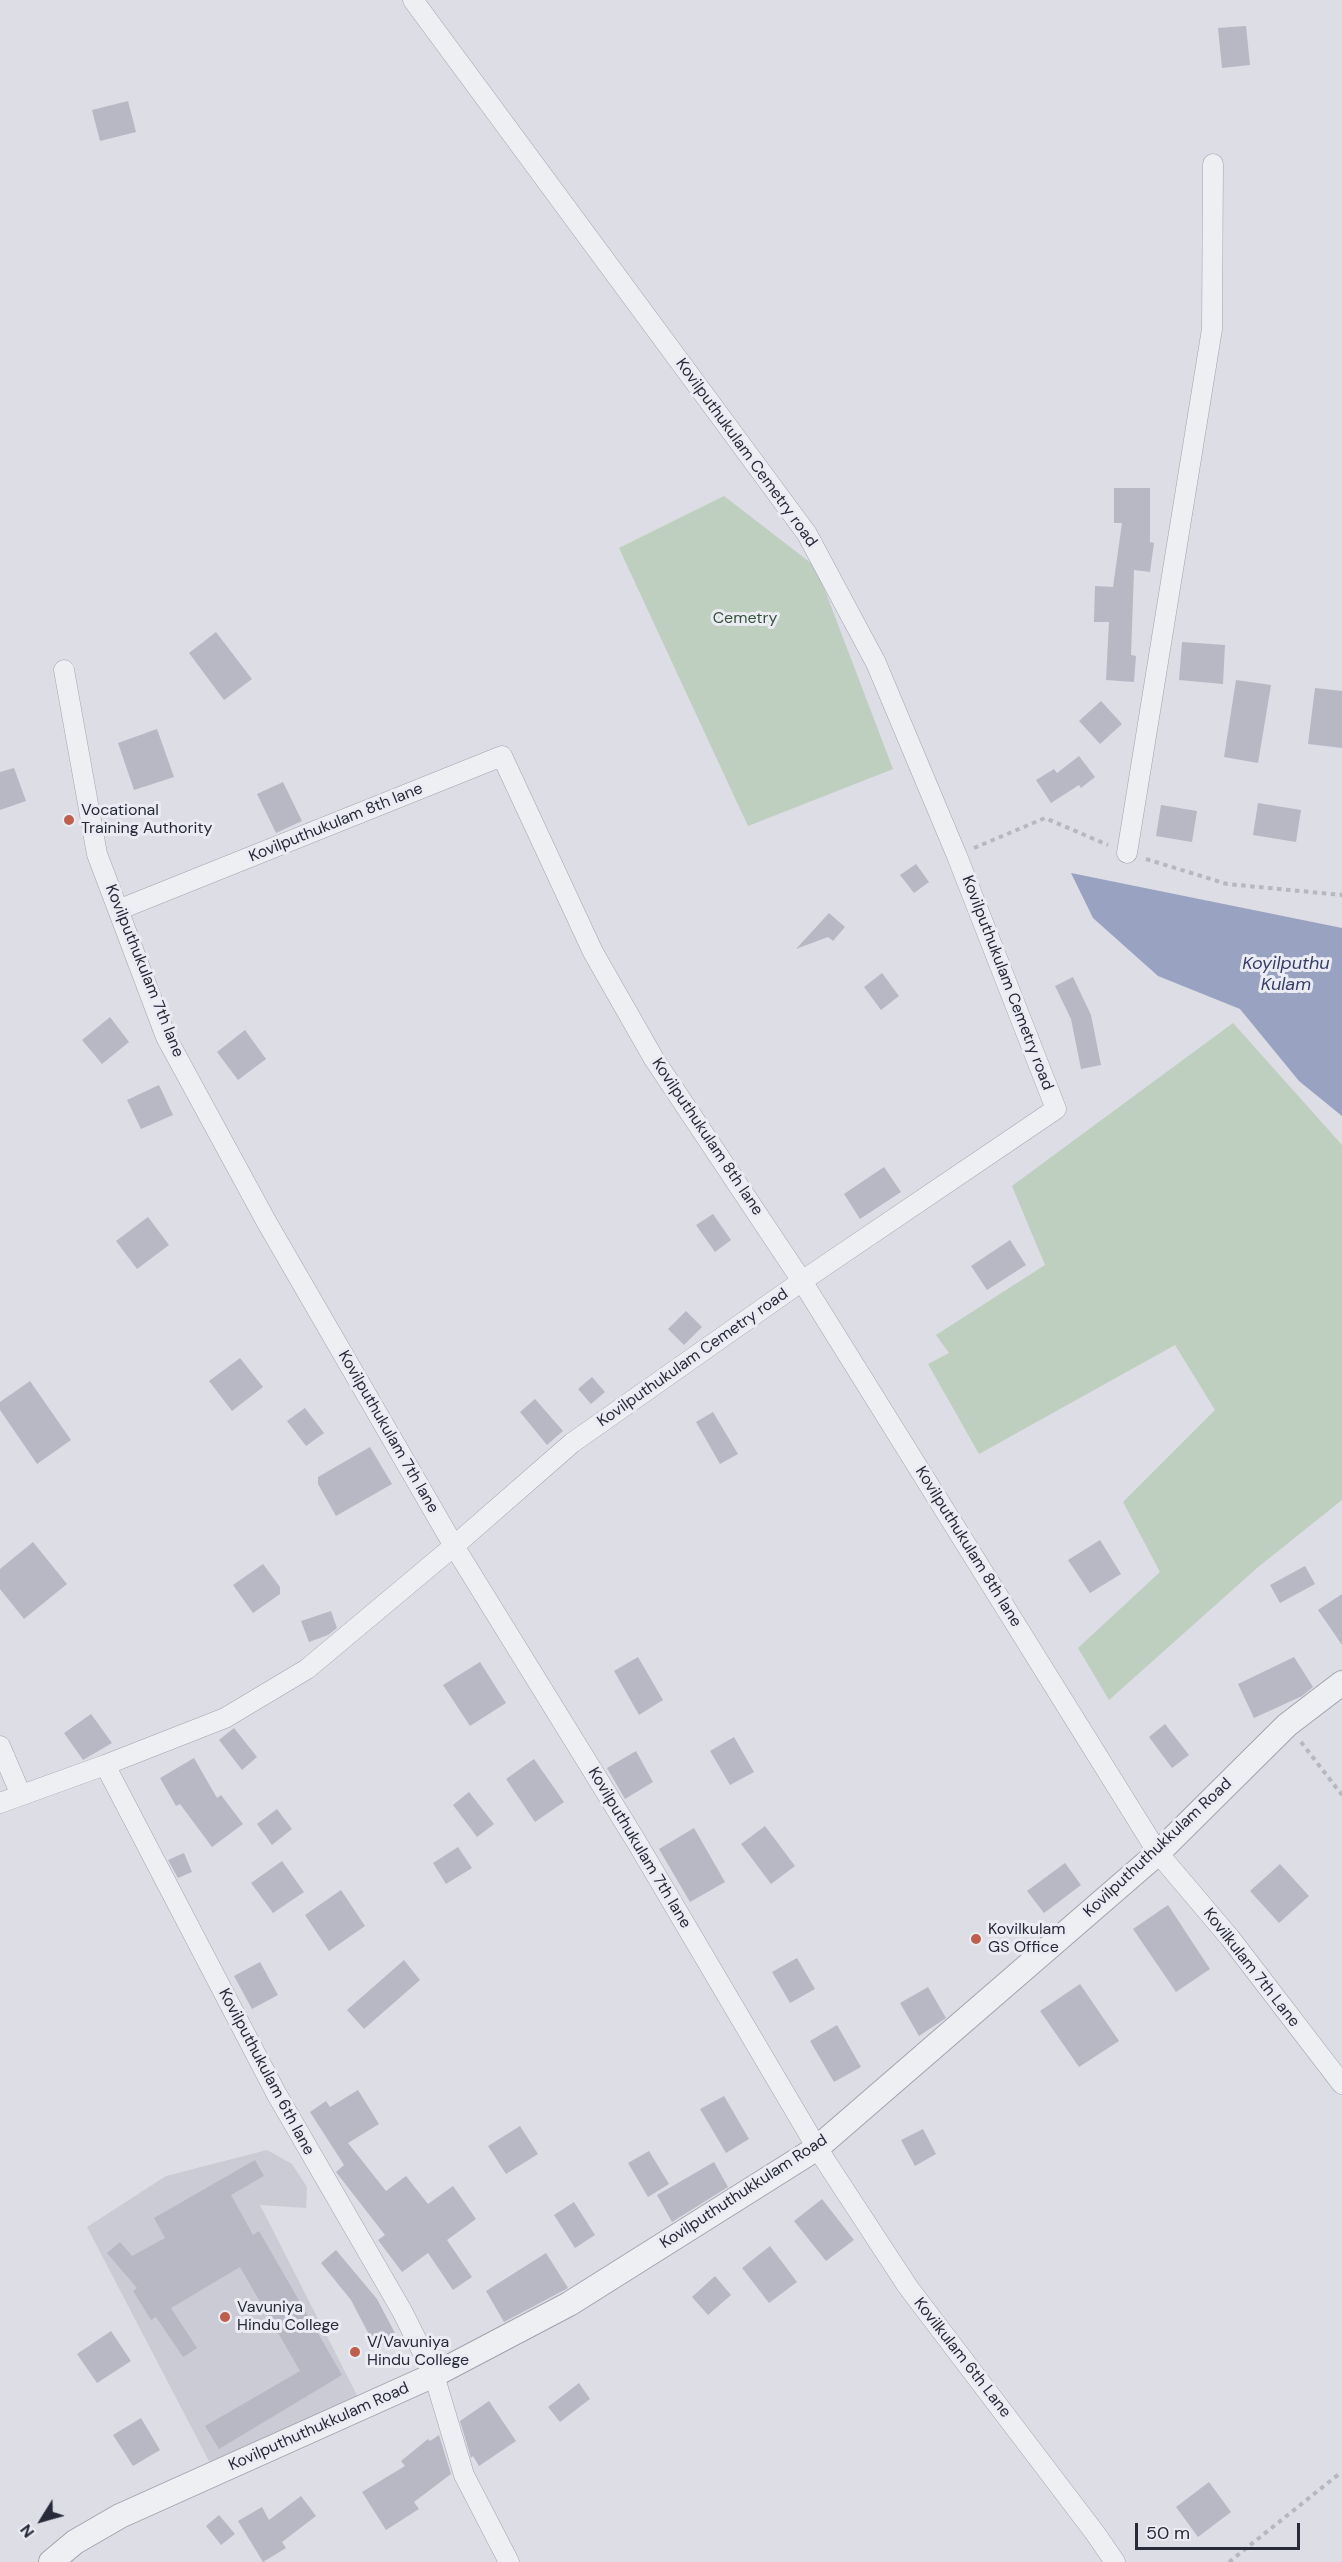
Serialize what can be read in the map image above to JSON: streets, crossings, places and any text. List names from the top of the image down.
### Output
{
  "streets": {
    "street": [
      "Kovilputhukulam Cemetry road",
      "Kovilputhukulam 8th lane",
      "Kovilputhukulam 7th lane",
      "Kovilputhuthukkulam Road",
      "Kovilkulam 7th Lane",
      "Kovilputhukulam 6th lane",
      "Kovilkulam 6th Lane"
    ]
  },
  "crossings": [
    ["Kovilputhukulam Cemetry road", "Kovilputhukulam 8th lane"],
    ["Kovilputhukulam Cemetry road", "Kovilputhukulam 7th lane"],
    ["Kovilputhukulam Cemetry road", "Kovilputhukulam 6th lane"],
    ["Kovilputhukulam 8th lane", "Kovilputhukulam 7th lane"],
    ["Kovilputhukulam 8th lane", "Kovilputhuthukkulam Road"],
    ["Kovilputhukulam 8th lane", "Kovilkulam 7th Lane"],
    ["Kovilputhukulam 7th lane", "Kovilputhuthukkulam Road"],
    ["Kovilputhukulam 7th lane", "Kovilkulam 6th Lane"],
    ["Kovilputhuthukkulam Road", "Kovilkulam 7th Lane"],
    ["Kovilputhuthukkulam Road", "Kovilputhukulam 6th lane"],
    ["Kovilputhuthukkulam Road", "Kovilkulam 6th Lane"]
  ],
  "water": ["Koyilputhu Kulam"],
  "parks": ["Cemetry"],
  "places": [
    "Vocational Training Authority",
    "Kovilkulam GS Office",
    "Vavuniya Hindu College",
    "V/Vavuniya Hindu College"
  ],
  "scale_bar": "50 m",
  "north": "bottom left"
}
